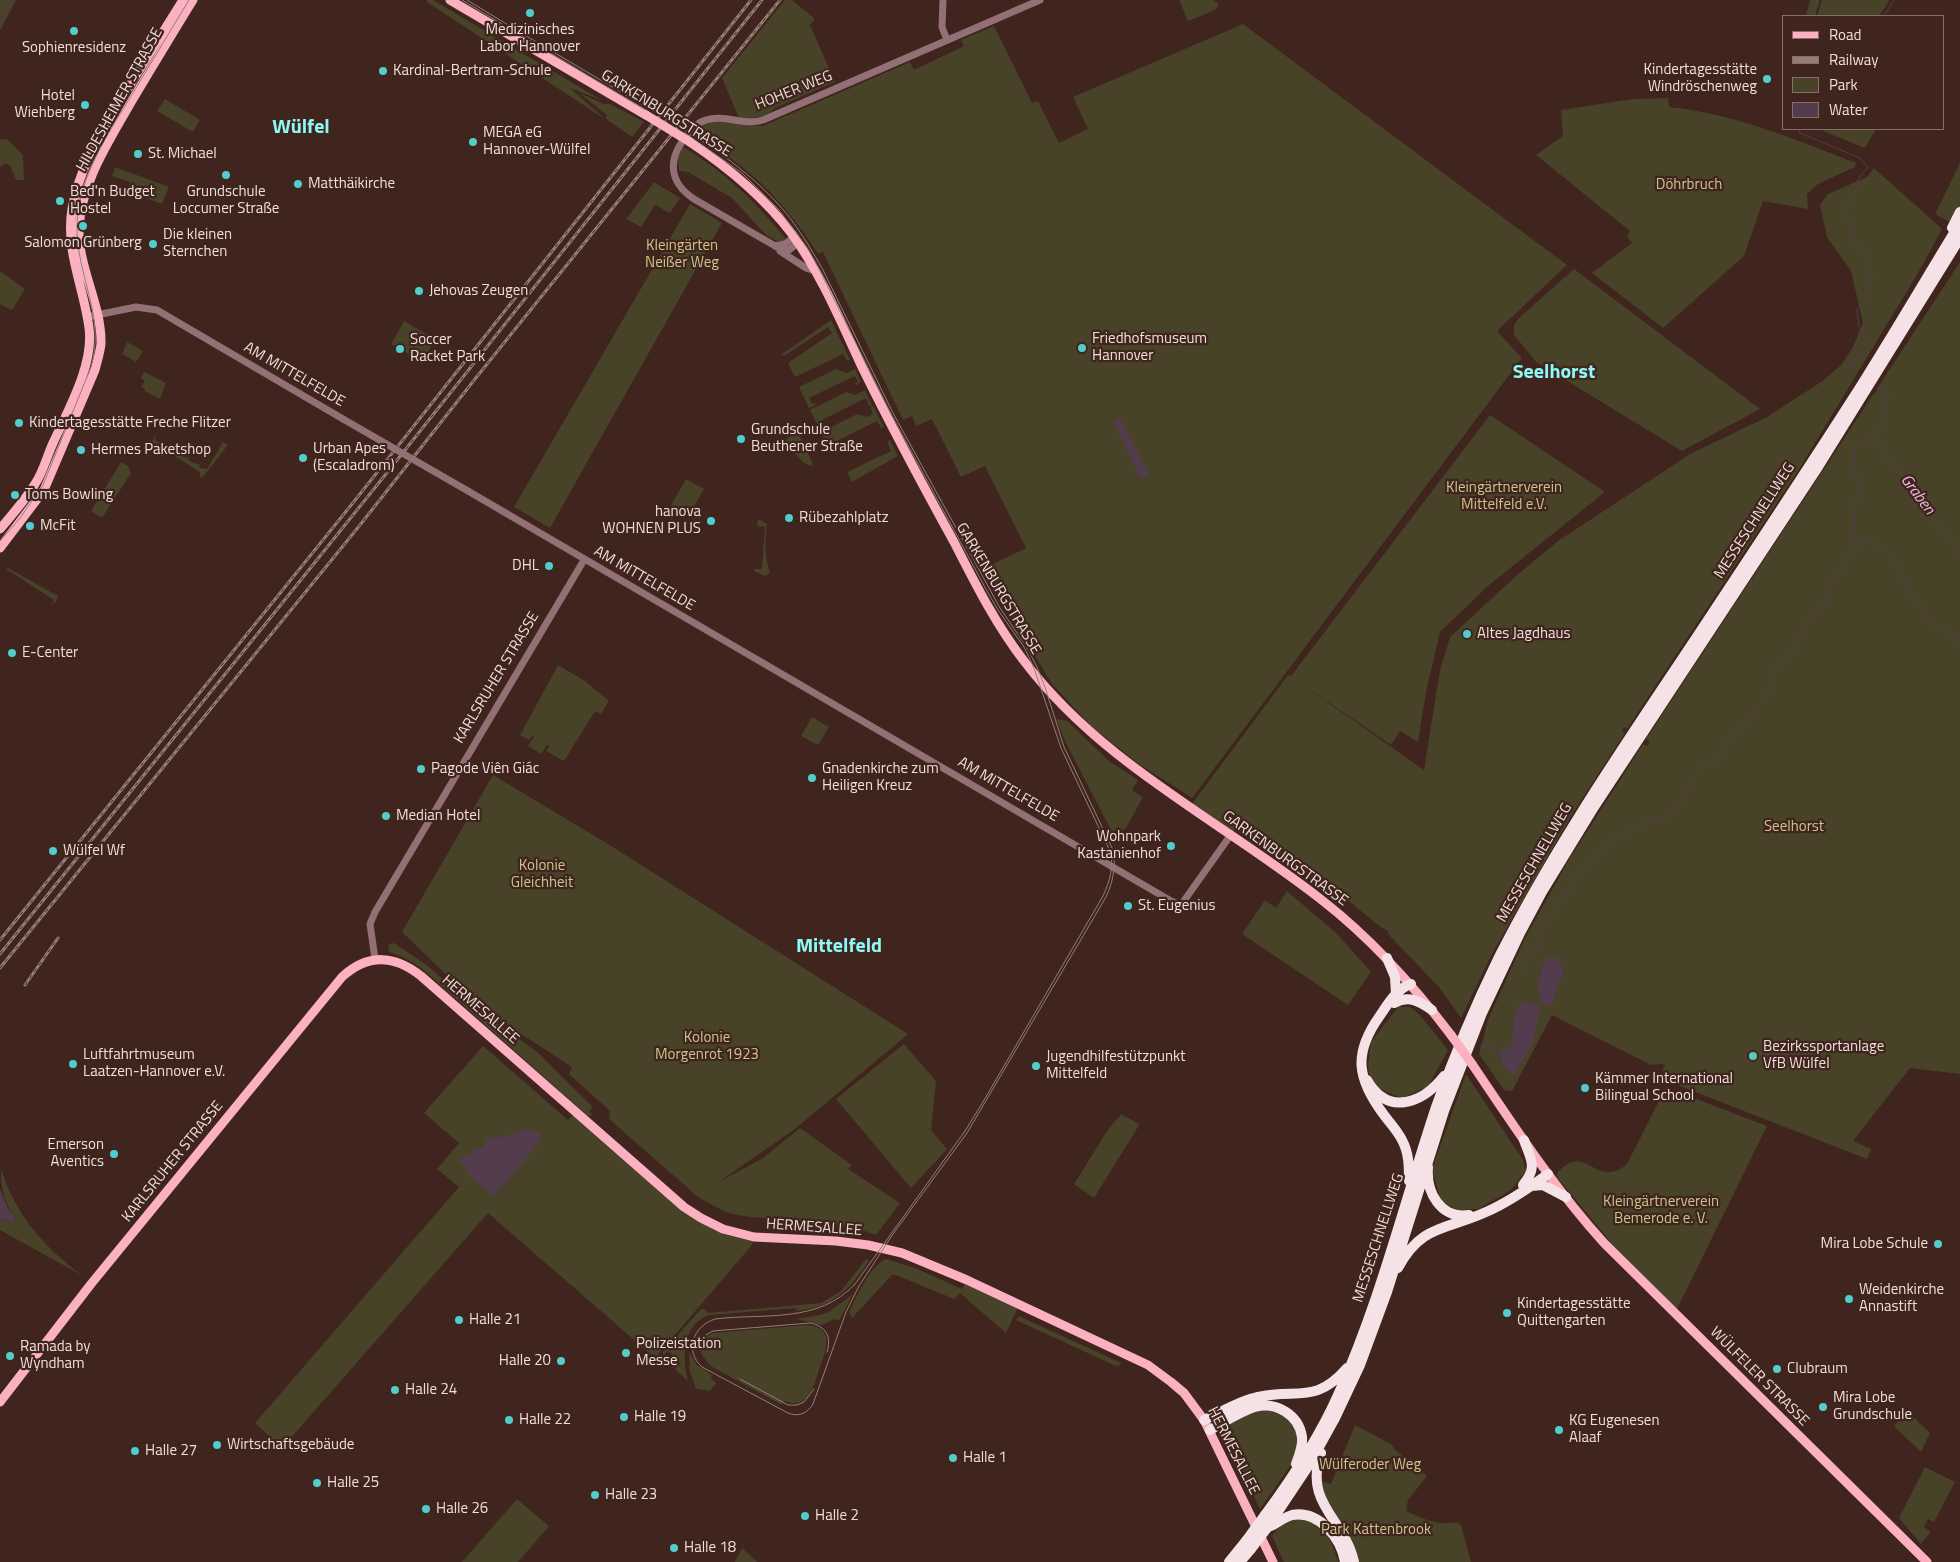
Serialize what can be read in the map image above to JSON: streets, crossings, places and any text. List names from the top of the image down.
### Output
{
  "streets": {
    "highway": ["MESSESCHNELLWEG"],
    "main road": [
      "HILDESHEIMER STRASSE",
      "GARKENBURGSTRASSE",
      "KARLSRUHER STRASSE",
      "HERMESALLEE",
      "WÜLFELER STRASSE"
    ],
    "street": ["HOHER WEG", "AM MITTELFELDE"]
  },
  "crossings": [
    ["HOHER WEG", "GARKENBURGSTRASSE"],
    ["HILDESHEIMER STRASSE", "AM MITTELFELDE"],
    ["GARKENBURGSTRASSE", "AM MITTELFELDE"],
    ["GARKENBURGSTRASSE", "WÜLFELER STRASSE"],
    ["AM MITTELFELDE", "KARLSRUHER STRASSE"],
    ["KARLSRUHER STRASSE", "HERMESALLEE"]
  ],
  "districts": ["Wülfel", "Seelhorst", "Mittelfeld"],
  "water": ["Graben"],
  "parks": [
    "Döhrbruch",
    "Kleingärten Neißer Weg",
    "Kleingärtnerverein Mittelfeld e.V.",
    "Seelhorst",
    "Kolonie Gleichheit",
    "Kolonie Morgenrot 1923",
    "Kleingärtnerverein Bemerode e. V.",
    "Wülferoder Weg",
    "Park Kattenbrook"
  ],
  "places": [
    "Medizinisches Labor Hannover",
    "Sophienresidenz",
    "Kardinal-Bertram-Schule",
    "Kindertagesstätte Windröschenweg",
    "Hotel Wiehberg",
    "MEGA eG Hannover-Wülfel",
    "St. Michael",
    "Grundschule Loccumer Straße",
    "Matthäikirche",
    "Bed'n Budget Hostel",
    "Salomon Grünberg",
    "Die kleinen Sternchen",
    "Jehovas Zeugen",
    "Friedhofsmuseum Hannover",
    "Soccer Racket Park",
    "Kindertagesstätte Freche Flitzer",
    "Grundschule Beuthener Straße",
    "Hermes Paketshop",
    "Urban Apes (Escaladrom)",
    "Toms Bowling",
    "Rübezahlplatz",
    "hanova WOHNEN PLUS",
    "McFit",
    "DHL",
    "Altes Jagdhaus",
    "E-Center",
    "Pagode Viên Giác",
    "Gnadenkirche zum Heiligen Kreuz",
    "Median Hotel",
    "Wohnpark Kastanienhof",
    "Wülfel Wf",
    "St. Eugenius",
    "Bezirkssportanlage VfB Wülfel",
    "Luftfahrtmuseum Laatzen-Hannover e.V.",
    "Jugendhilfestützpunkt Mittelfeld",
    "Kämmer International Bilingual School",
    "Emerson Aventics",
    "Mira Lobe Schule",
    "Weidenkirche Annastift",
    "Kindertagesstätte Quittengarten",
    "Halle 21",
    "Polizeistation Messe",
    "Ramada by Wyndham",
    "Halle 20",
    "Clubraum",
    "Halle 24",
    "Mira Lobe Grundschule",
    "Halle 19",
    "Halle 22",
    "KG Eugenesen Alaaf",
    "Wirtschaftsgebäude",
    "Halle 27",
    "Halle 1",
    "Halle 25",
    "Halle 23",
    "Halle 26",
    "Halle 2",
    "Halle 18"
  ],
  "legend": [
    "Road",
    "Railway",
    "Park",
    "Water"
  ]
}
